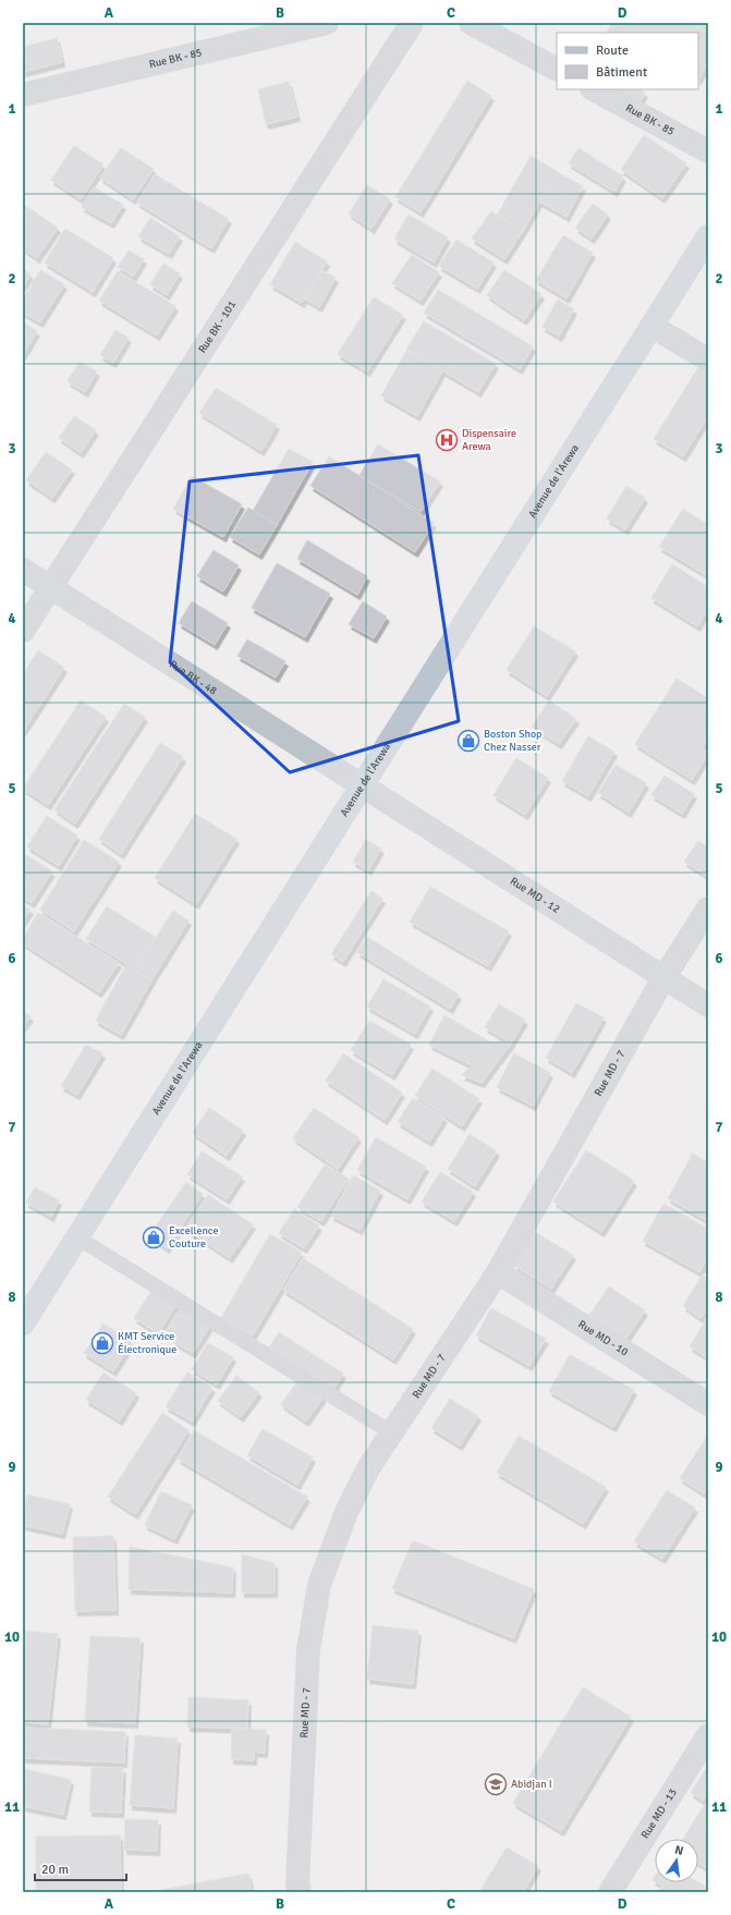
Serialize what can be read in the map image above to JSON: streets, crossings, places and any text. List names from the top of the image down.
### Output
{
  "streets": {
    "street": [
      "Rue BK - 85",
      "Rue BK - 101",
      "Avenue de l'Arewa",
      "Rue BK - 48",
      "Rue MD - 12",
      "Rue MD - 7",
      "Rue MD - 10",
      "Rue MD - 13"
    ]
  },
  "crossings": [
    ["Rue BK - 101", "Rue BK - 48"],
    ["Avenue de l'Arewa", "Rue BK - 48"],
    ["Avenue de l'Arewa", "Rue MD - 12"],
    ["Rue BK - 48", "Rue MD - 12"],
    ["Rue MD - 12", "Rue MD - 7"],
    ["Rue MD - 7", "Rue MD - 10"]
  ],
  "places": {
    "hospital": ["Dispensaire Arewa"],
    "shop": ["Boston Shop Chez Nasser", "Excellence Couture", "KMT Service Électronique"],
    "school or university": ["Abidjan I"]
  },
  "legend": ["Route", "Bâtiment"],
  "scale_bar": "20 m",
  "north": "top",
  "grid": {
    "columns": [
      "A",
      "B",
      "C",
      "D"
    ],
    "rows": [
      "1",
      "2",
      "3",
      "4",
      "5",
      "6",
      "7",
      "8",
      "9",
      "10",
      "11"
    ]
  }
}
